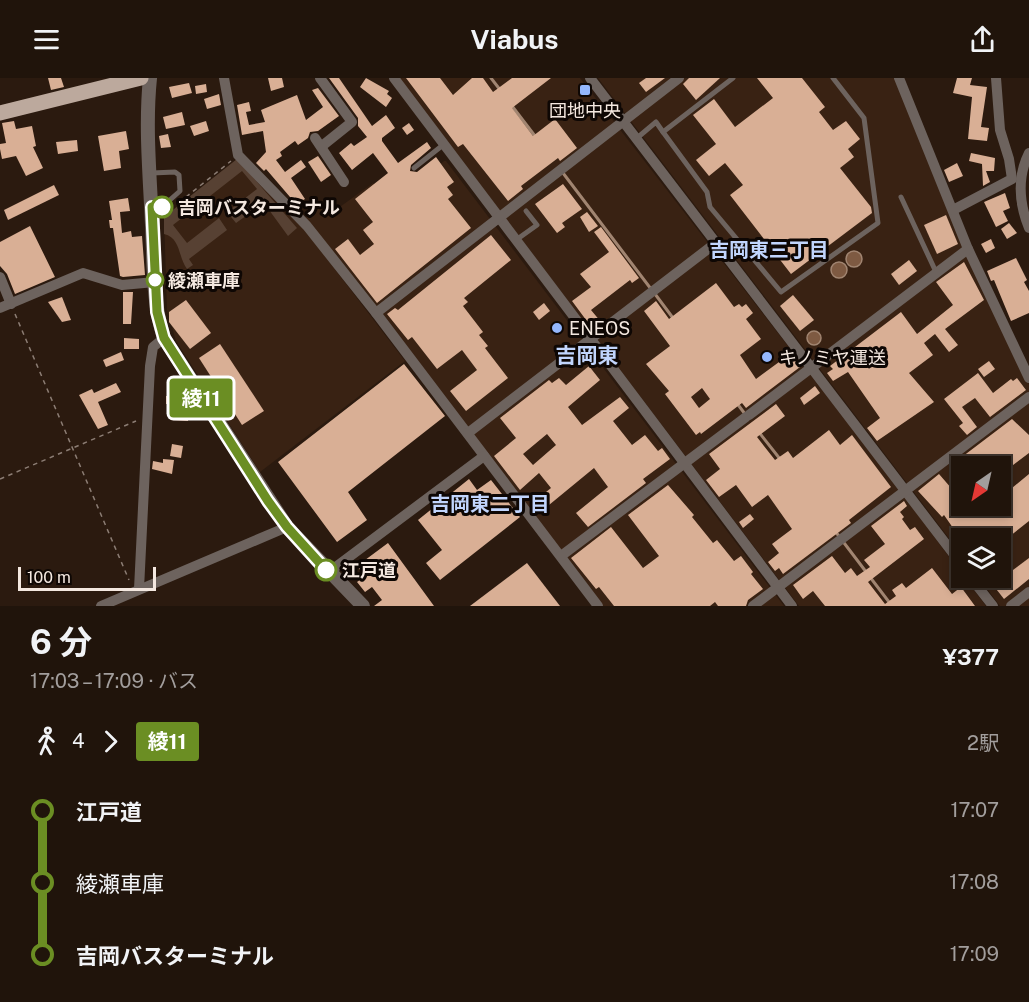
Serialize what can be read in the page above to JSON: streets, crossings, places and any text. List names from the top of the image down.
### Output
{
  "districts": ["吉岡東三丁目", "吉岡東", "吉岡東二丁目"],
  "places": {
    "transit": ["団地中央"],
    "other": [
      "吉岡バスターミナル",
      "綾瀬車庫",
      "ENEOS",
      "キノミヤ運送",
      "江戸道"
    ]
  },
  "lines": ["bus line 綾11"],
  "scale_bar": "100 m",
  "north": "bottom left",
  "page": {
    "header": "Viabus",
    "on_map": "綾11",
    "scale": "100 m",
    "heading": ["6 分", "17:03 – 17:09 · バス", "¥377"],
    "legs": ["4", "綾11", "2駅"],
    "list": [
      {
        "name": "江戸道",
        "value": "17:07"
      },
      {
        "name": "綾瀬車庫",
        "value": "17:08"
      },
      {
        "name": "吉岡バスターミナル",
        "value": "17:09"
      }
    ]
  }
}
